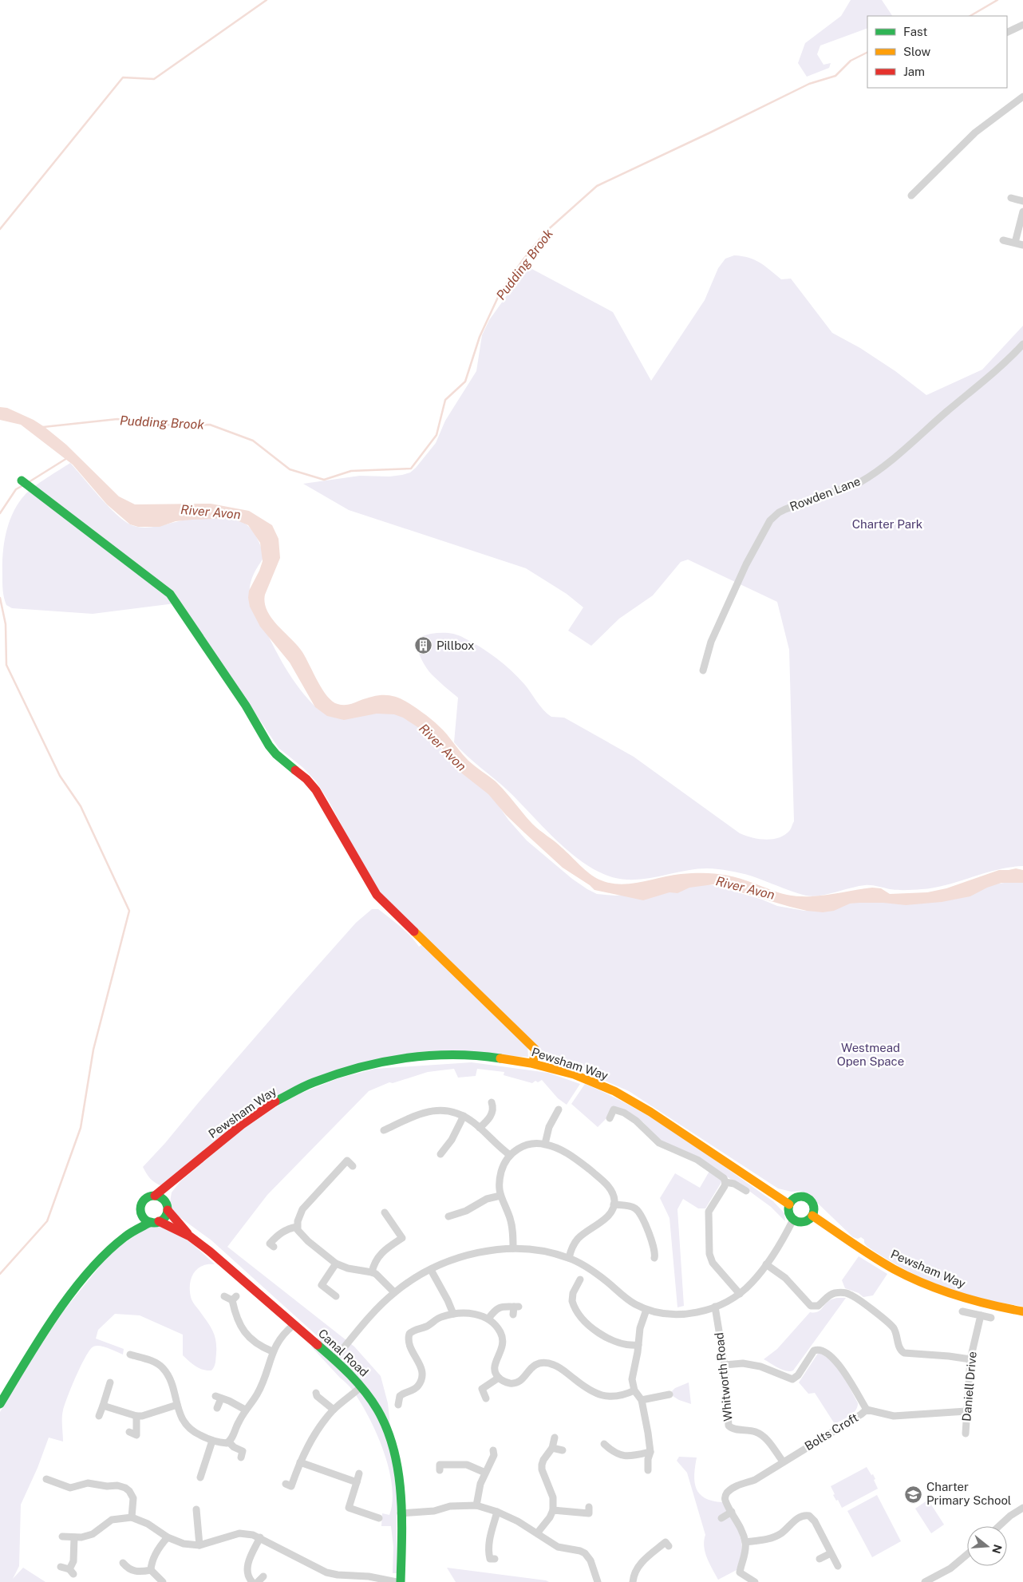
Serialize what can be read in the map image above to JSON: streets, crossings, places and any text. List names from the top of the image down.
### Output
{
  "streets": {
    "main road": ["Pewsham Way", "Canal Road"],
    "street": [
      "Rowden Lane",
      "Whitworth Road",
      "Daniell Drive",
      "Bolts Croft"
    ]
  },
  "crossings": [
    ["Pewsham Way", "Canal Road"],
    ["Whitworth Road", "Bolts Croft"],
    ["Daniell Drive", "Bolts Croft"]
  ],
  "water": ["Pudding Brook", "River Avon"],
  "parks": ["Charter Park", "Westmead Open Space"],
  "places": {
    "building": ["Pillbox"],
    "school or university": ["Charter Primary School"]
  },
  "legend": ["Fast", "Slow", "Jam"],
  "north": "right"
}
